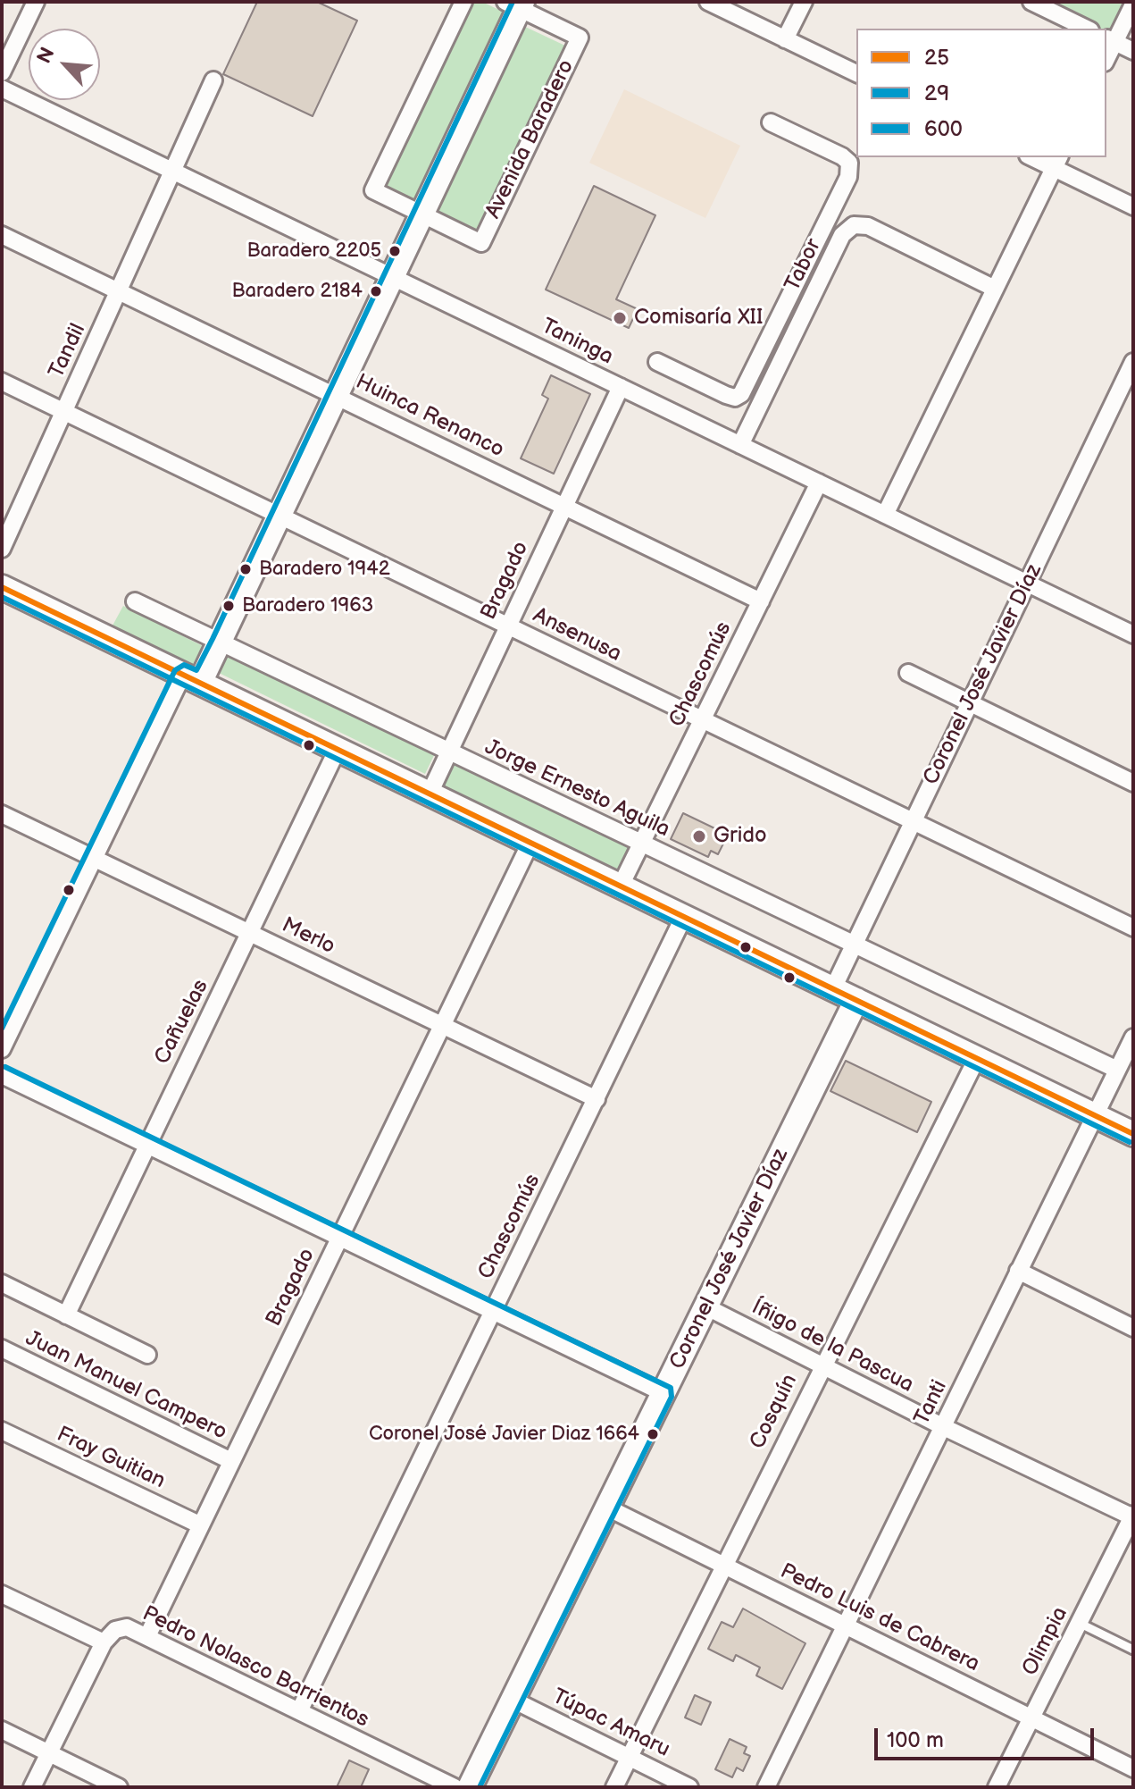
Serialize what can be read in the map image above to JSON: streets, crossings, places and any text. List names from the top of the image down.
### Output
{
  "streets": {
    "main road": ["Avenida Baradero", "Coronel José Javier Díaz"],
    "street": [
      "Tabor",
      "Taninga",
      "Tandil",
      "Huinca Renanco",
      "Bragado",
      "Ansenusa",
      "Chascomús",
      "Jorge Ernesto Aguila",
      "Merlo",
      "Cañuelas",
      "Íñigo de la Pascua",
      "Juan Manuel Campero",
      "Tanti",
      "Cosquín",
      "Fray Guitian",
      "Pedro Luis de Cabrera",
      "Olimpia",
      "Pedro Nolasco Barrientos",
      "Túpac Amaru"
    ]
  },
  "crossings": [
    ["Avenida Baradero", "Taninga"],
    ["Avenida Baradero", "Huinca Renanco"],
    ["Avenida Baradero", "Ansenusa"],
    ["Avenida Baradero", "Jorge Ernesto Aguila"],
    ["Tabor", "Taninga"],
    ["Taninga", "Tandil"],
    ["Taninga", "Bragado"],
    ["Taninga", "Chascomús"],
    ["Taninga", "Coronel José Javier Díaz"],
    ["Tandil", "Huinca Renanco"],
    ["Tandil", "Ansenusa"],
    ["Huinca Renanco", "Bragado"],
    ["Huinca Renanco", "Chascomús"],
    ["Bragado", "Ansenusa"],
    ["Bragado", "Jorge Ernesto Aguila"],
    ["Bragado", "Merlo"],
    ["Bragado", "Juan Manuel Campero"],
    ["Bragado", "Fray Guitian"],
    ["Bragado", "Pedro Nolasco Barrientos"],
    ["Ansenusa", "Chascomús"],
    ["Ansenusa", "Coronel José Javier Díaz"],
    ["Chascomús", "Jorge Ernesto Aguila"],
    ["Chascomús", "Merlo"],
    ["Chascomús", "Pedro Nolasco Barrientos"],
    ["Coronel José Javier Díaz", "Jorge Ernesto Aguila"],
    ["Coronel José Javier Díaz", "Íñigo de la Pascua"],
    ["Coronel José Javier Díaz", "Pedro Luis de Cabrera"],
    ["Coronel José Javier Díaz", "Túpac Amaru"],
    ["Jorge Ernesto Aguila", "Tanti"],
    ["Merlo", "Cañuelas"],
    ["Íñigo de la Pascua", "Tanti"],
    ["Íñigo de la Pascua", "Cosquín"],
    ["Íñigo de la Pascua", "Olimpia"],
    ["Tanti", "Pedro Luis de Cabrera"],
    ["Cosquín", "Pedro Luis de Cabrera"],
    ["Cosquín", "Túpac Amaru"],
    ["Pedro Luis de Cabrera", "Olimpia"]
  ],
  "places": [
    "Baradero 2205",
    "Baradero 2184",
    "Comisaría XII",
    "Baradero 1942",
    "Baradero 1963",
    "Grido",
    "Coronel José Javier Diaz 1664"
  ],
  "lines": ["transit line 600", "transit line 25", "transit line 29"],
  "legend": ["25", "29", "600"],
  "scale_bar": "100 m",
  "north": "top left"
}
